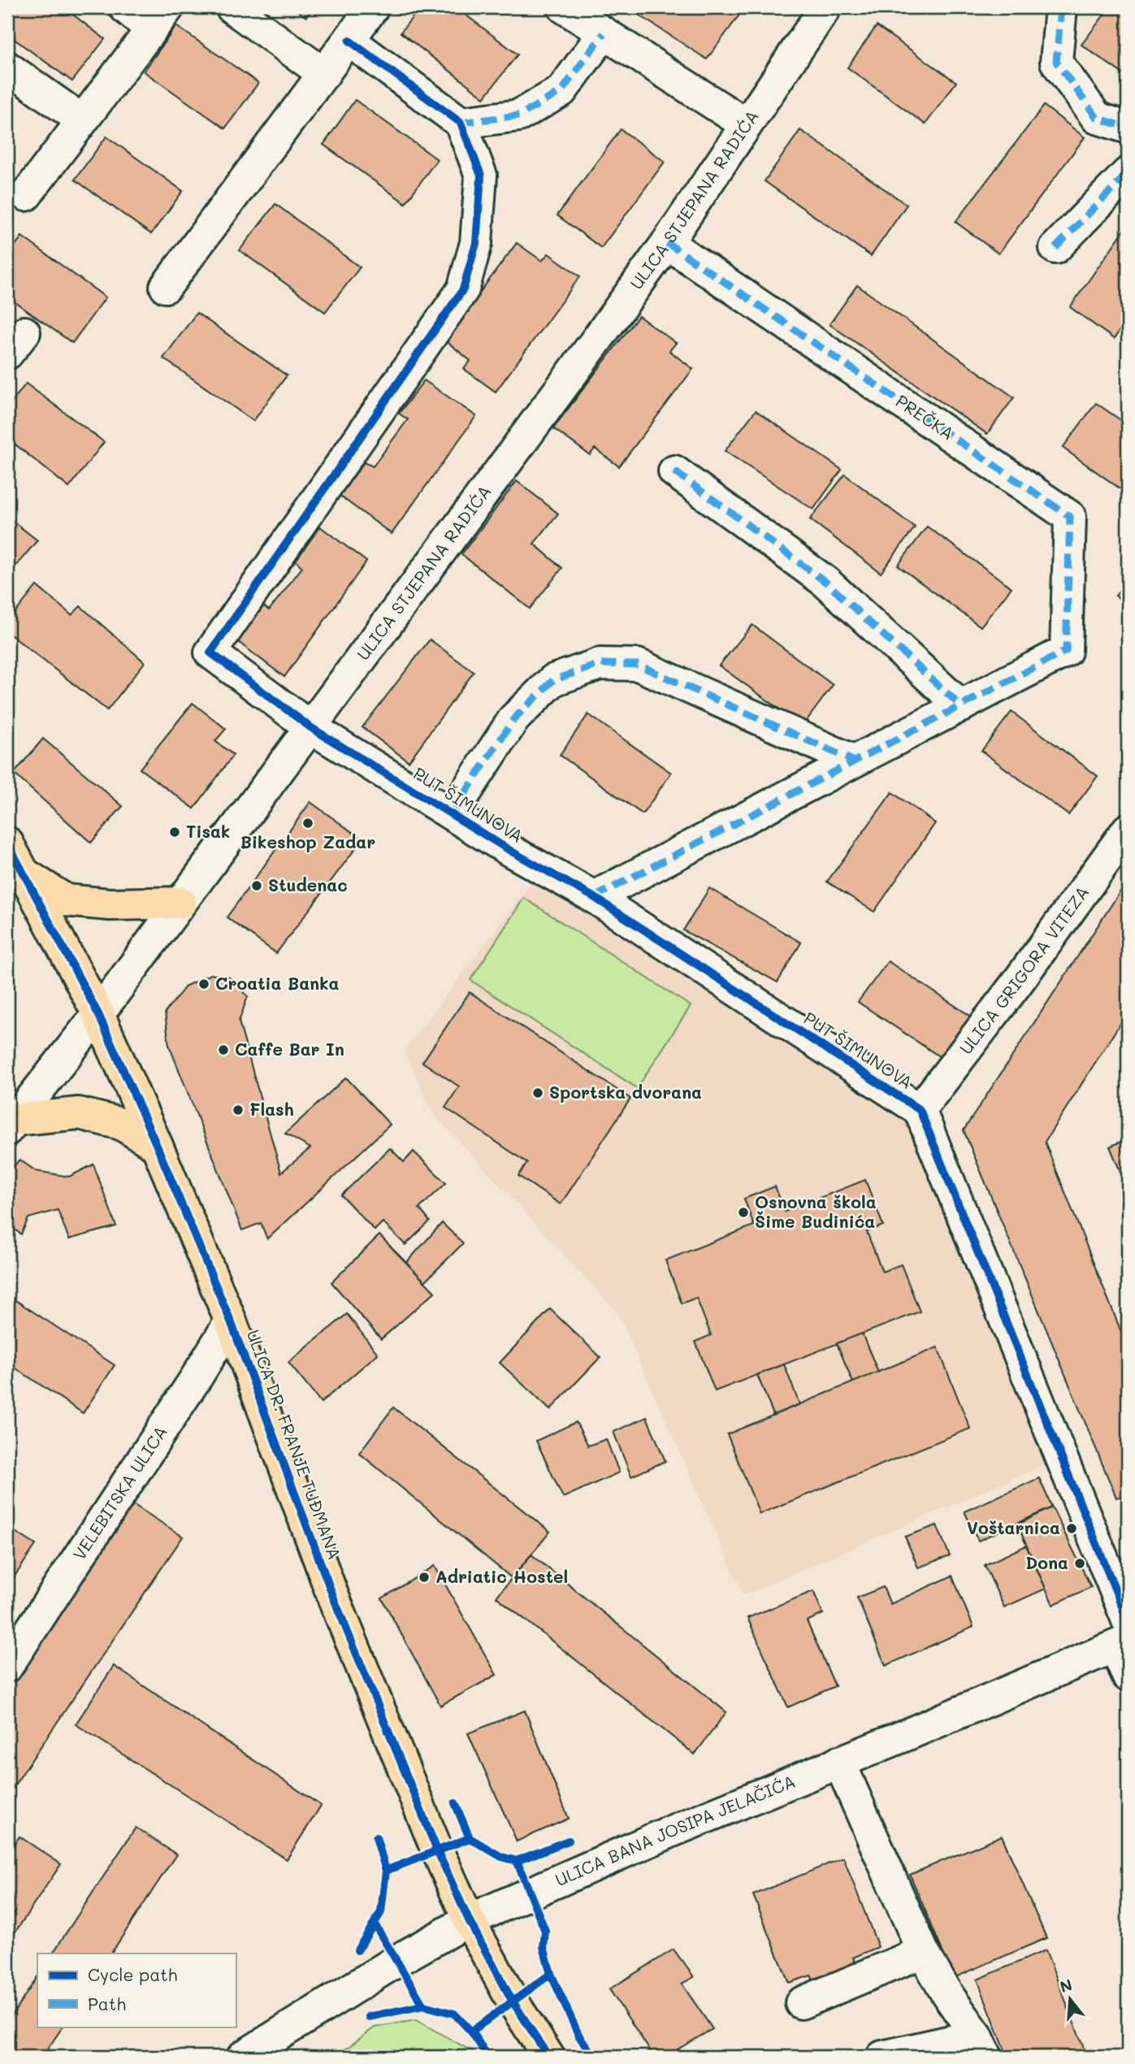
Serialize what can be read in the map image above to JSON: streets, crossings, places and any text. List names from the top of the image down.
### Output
{
  "streets": {
    "main road": ["ULICA DR. FRANJE TUĐMANA"],
    "street": [
      "ULICA STJEPANA RADIĆA",
      "PREČKA",
      "PUT ŠIMUNOVA",
      "ULICA GRIGORA VITEZA",
      "VELEBITSKA ULICA",
      "ULICA BANA JOSIPA JELAČIĆA"
    ]
  },
  "crossings": [
    ["ULICA STJEPANA RADIĆA", "PREČKA"],
    ["ULICA STJEPANA RADIĆA", "PUT ŠIMUNOVA"],
    ["ULICA STJEPANA RADIĆA", "ULICA DR. FRANJE TUĐMANA"],
    ["PUT ŠIMUNOVA", "ULICA GRIGORA VITEZA"],
    ["PUT ŠIMUNOVA", "ULICA BANA JOSIPA JELAČIĆA"],
    ["ULICA DR. FRANJE TUĐMANA", "VELEBITSKA ULICA"],
    ["ULICA DR. FRANJE TUĐMANA", "ULICA BANA JOSIPA JELAČIĆA"]
  ],
  "places": [
    "Bikeshop Zadar",
    "Tisak",
    "Studenac",
    "Croatia Banka",
    "Caffe Bar In",
    "Sportska dvorana",
    "Flash",
    "Osnovna škola Šime Budinića",
    "Voštarnica",
    "Dona",
    "Adriatic Hostel"
  ],
  "legend": ["Cycle path", "Path"],
  "north": "top"
}
